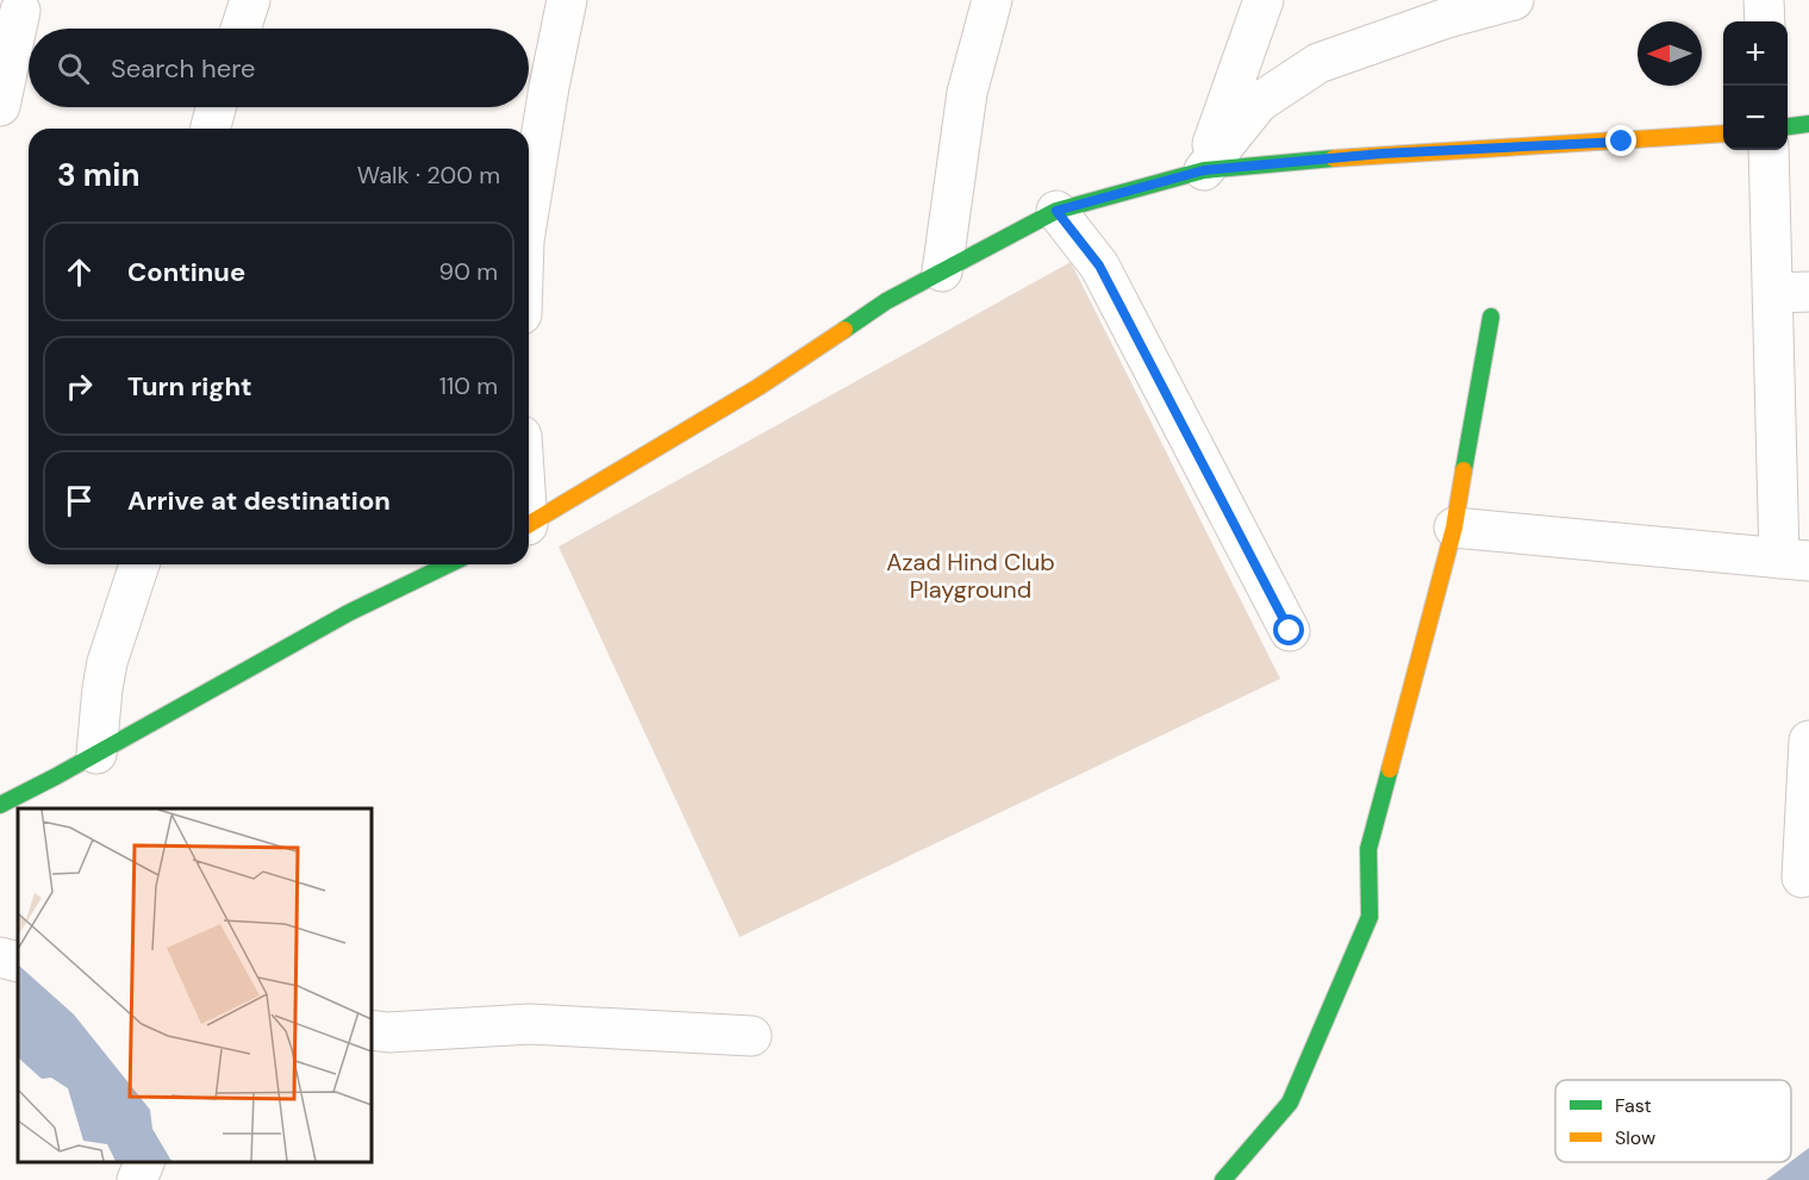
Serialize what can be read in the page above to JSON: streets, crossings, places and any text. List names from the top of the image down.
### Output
{
  "parks": ["Azad Hind Club Playground"],
  "legend": ["Fast", "Slow"],
  "north": "left",
  "page": {
    "map_buttons": ["+", "−"],
    "search": "Search here",
    "heading": ["3 min", "Walk · 200 m"],
    "list": [
      ["Continue", "90 m"],
      ["Turn right", "110 m"],
      "Arrive at destination"
    ]
  }
}
